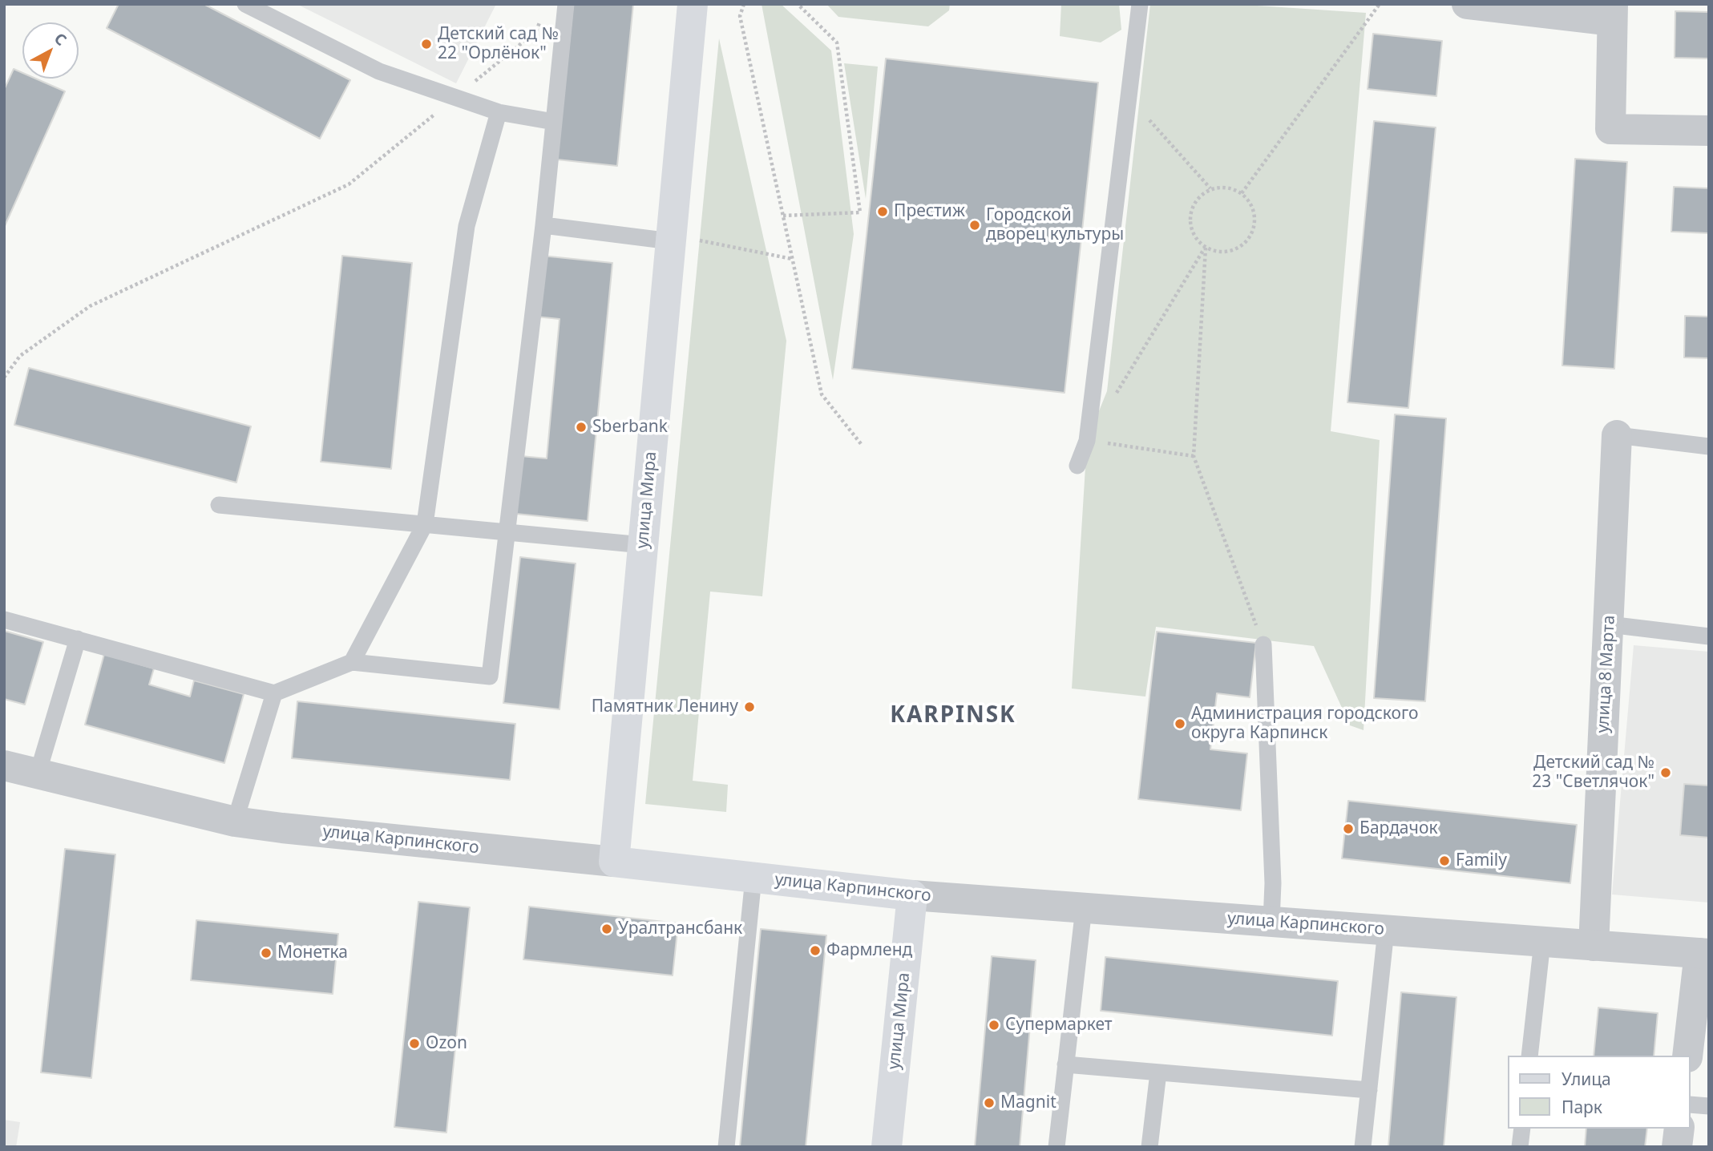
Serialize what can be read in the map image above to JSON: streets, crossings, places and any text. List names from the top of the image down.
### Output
{
  "streets": {
    "main road": ["улица Мира", "улица Карпинского"],
    "street": ["улица 8 Марта"]
  },
  "crossings": [
    ["улица Мира", "улица Карпинского"],
    ["улица 8 Марта", "улица Карпинского"]
  ],
  "districts": ["KARPINSK"],
  "places": [
    "Детский сад № 22 \"Орлёнок\"",
    "Престиж",
    "Городской дворец культуры",
    "Sberbank",
    "Памятник Ленину",
    "Администрация городского округа Карпинск",
    "Детский сад № 23 \"Светлячок\"",
    "Бардачок",
    "Family",
    "Уралтрансбанк",
    "Фармленд",
    "Монетка",
    "Супермаркет",
    "Ozon",
    "Magnit"
  ],
  "legend": ["Улица", "Парк"],
  "north": "top right"
}
